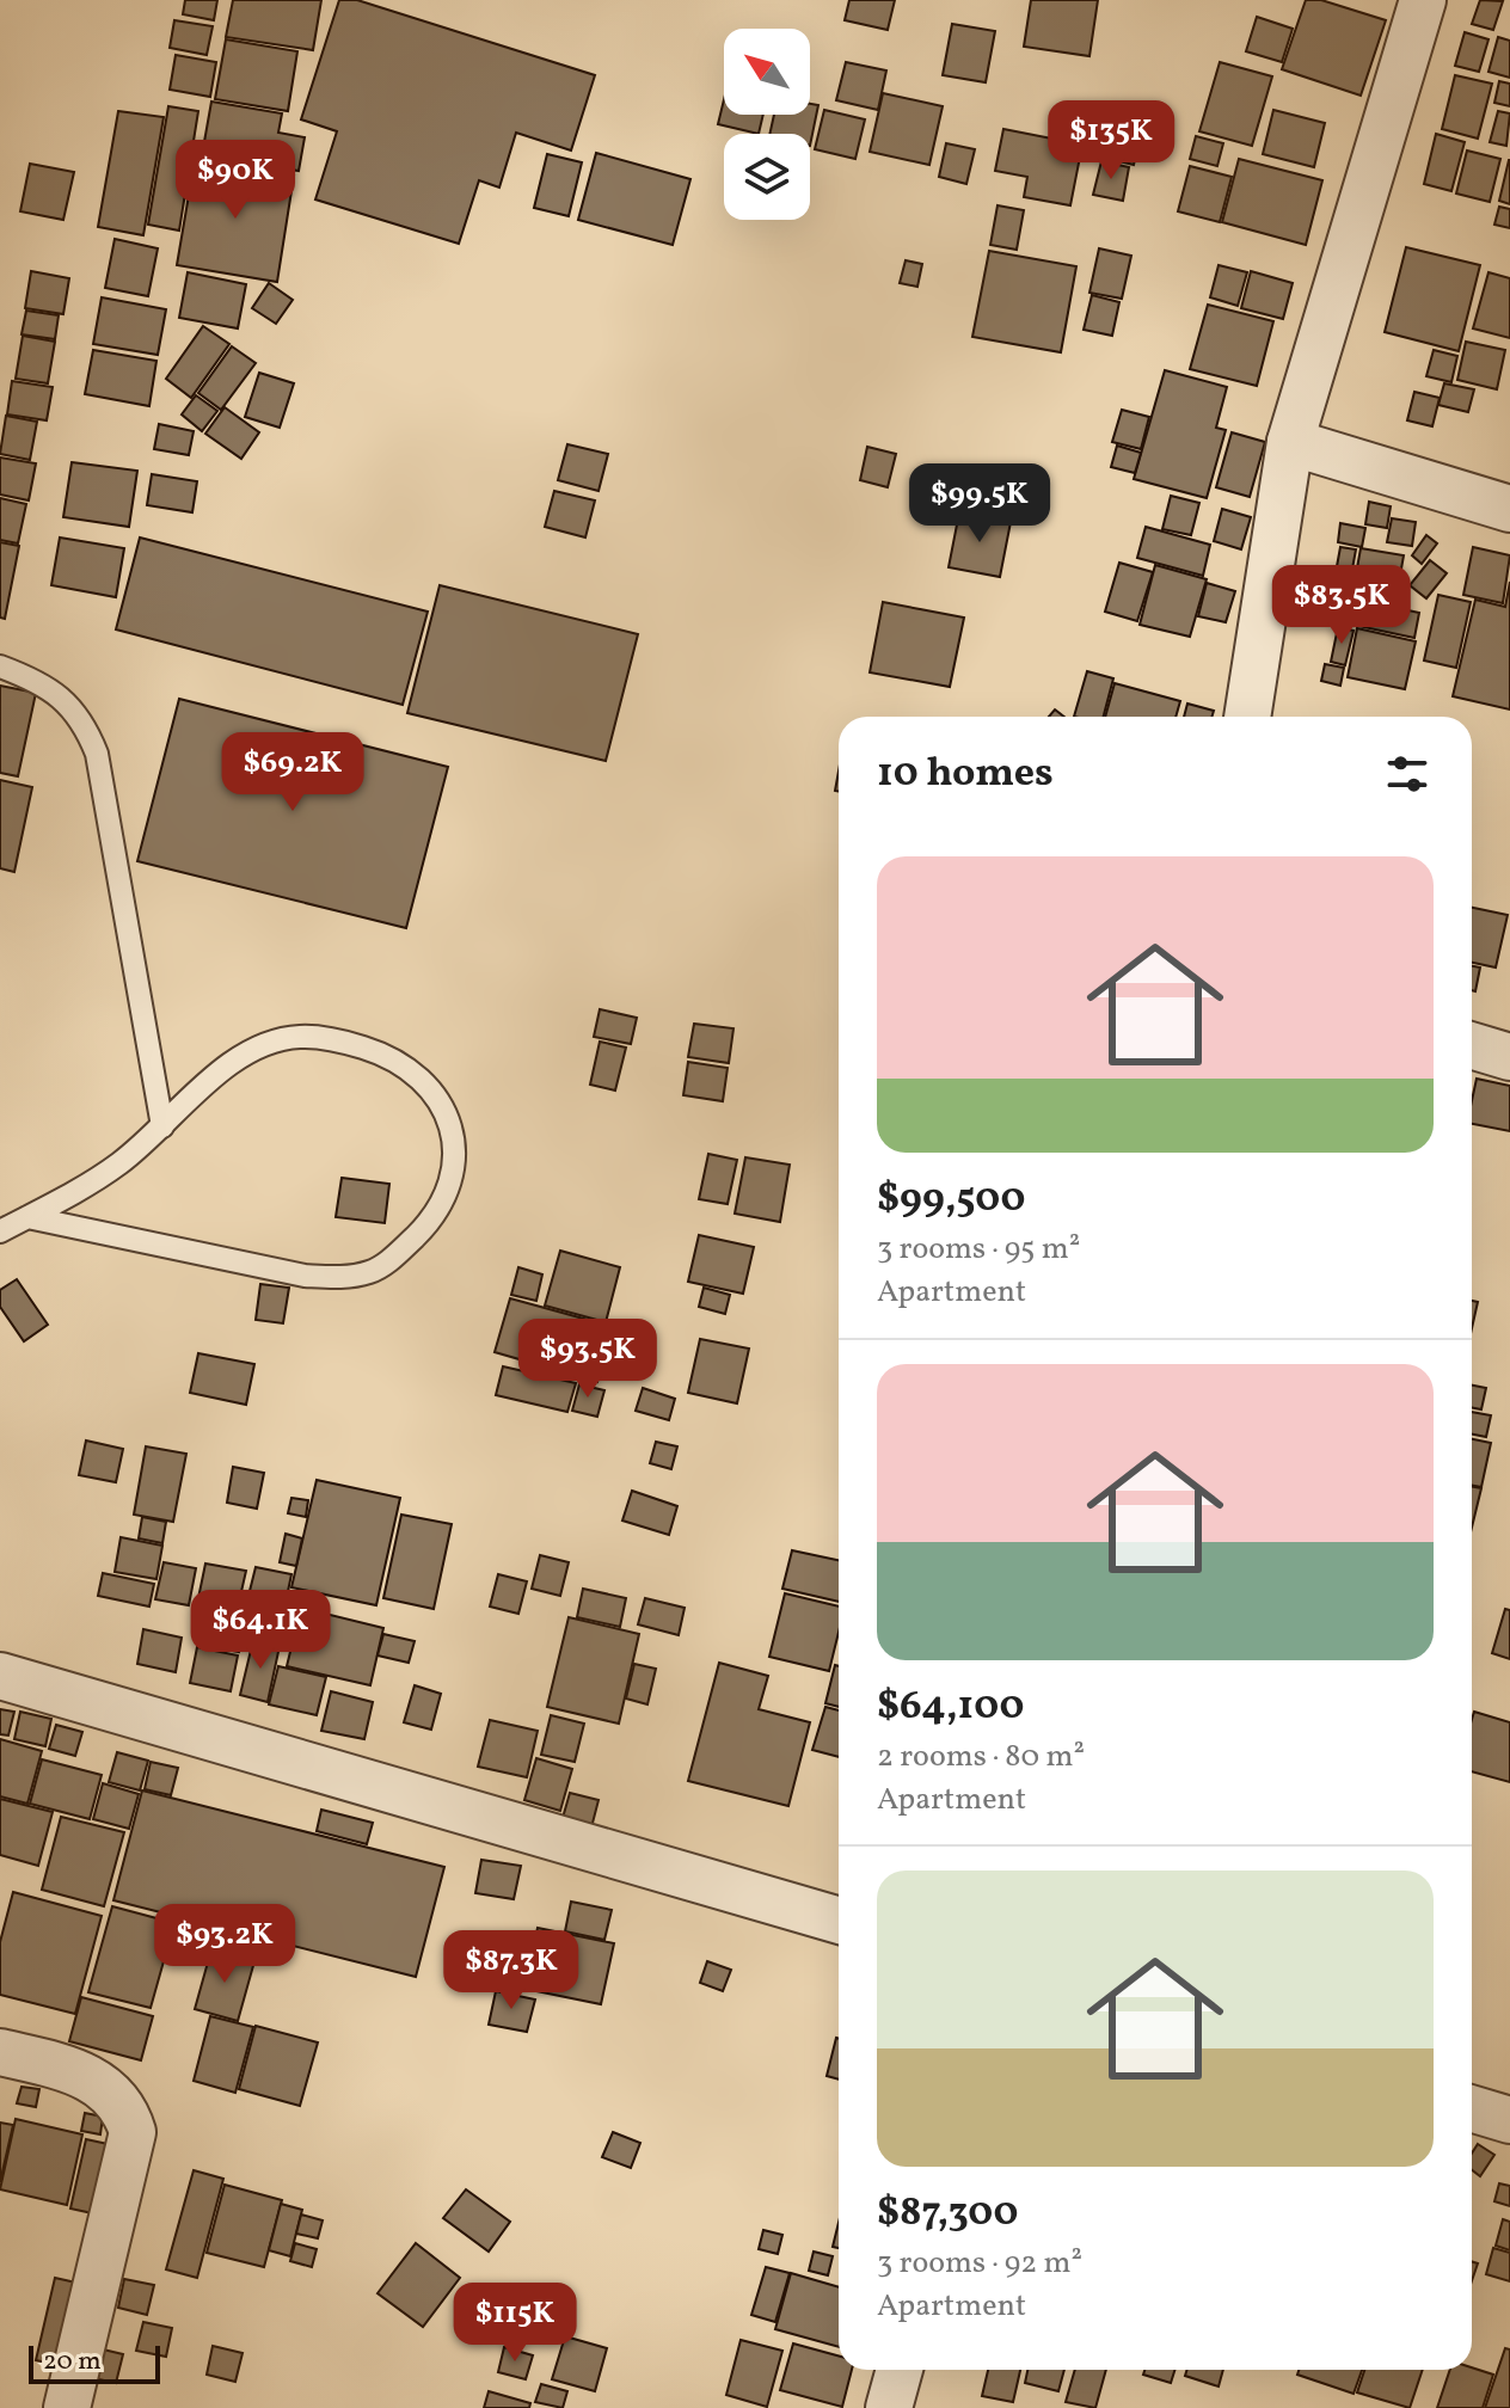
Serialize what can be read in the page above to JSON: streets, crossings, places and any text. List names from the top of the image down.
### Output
{
  "scale_bar": "20 m",
  "north": "top left",
  "page": {
    "price": [
      "$135K",
      "$90K",
      "$99.5K",
      "$83.5K",
      "$69.2K",
      "$93.5K",
      "$64.1K",
      "$93.2K",
      "$87.3K",
      "$115K"
    ],
    "heading": "10 homes",
    "list": [
      {
        "name": "$99,500",
        "note": "3 rooms · 95 m² · Apartment"
      },
      {
        "name": "$64,100",
        "note": "2 rooms · 80 m² · Apartment"
      },
      {
        "name": "$87,300",
        "note": "3 rooms · 92 m² · Apartment"
      }
    ],
    "scale": "20 m"
  }
}
